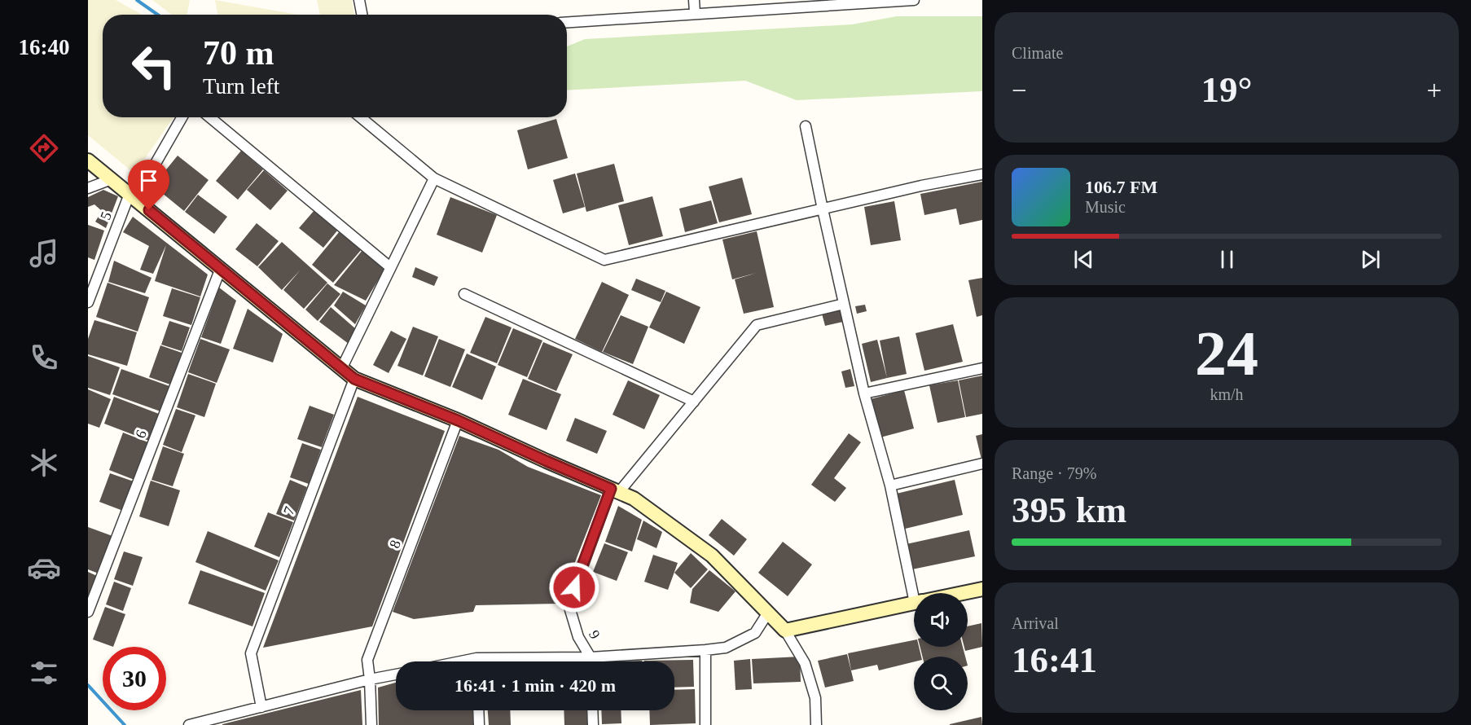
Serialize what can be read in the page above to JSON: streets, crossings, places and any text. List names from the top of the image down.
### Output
{
  "streets": {
    "street": [
      "5",
      "6",
      "7",
      "8",
      "9"
    ]
  },
  "page": {
    "tabs": "16:40",
    "tile": [
      "Climate",
      ["24", "km/h"],
      ["Range · 79%", "395 km"],
      ["Arrival", "16:41"]
    ],
    "turn": ["70 m", "Turn left"],
    "heat": ["−", "19°", "+"],
    "song": ["106.7 FM", "Music"],
    "limit": "30",
    "trip": "16:41 · 1 min · 420 m"
  }
}
